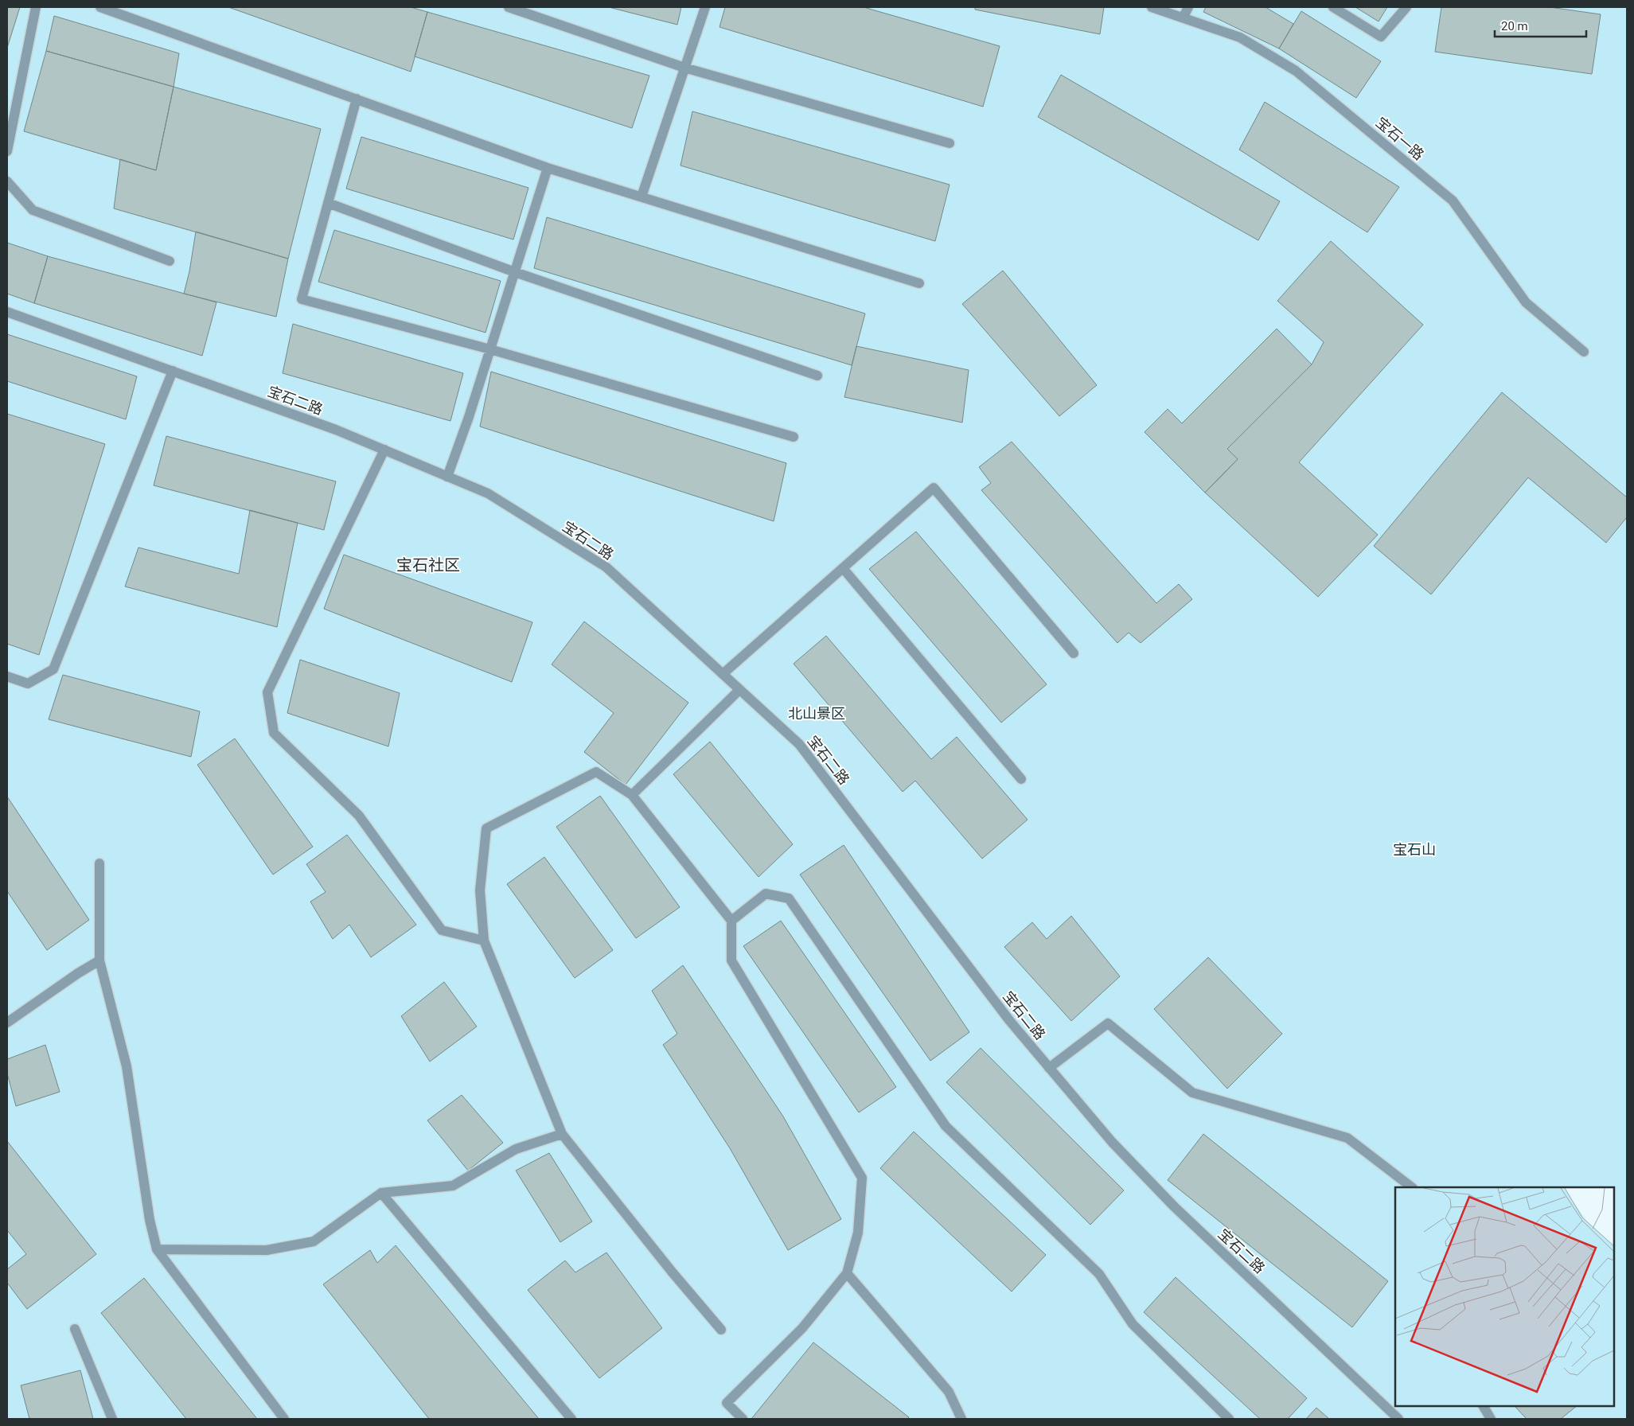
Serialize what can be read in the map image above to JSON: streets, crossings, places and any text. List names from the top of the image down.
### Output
{
  "streets": {
    "street": ["宝石一路", "宝石二路"]
  },
  "districts": ["宝石社区"],
  "parks": ["北山景区", "宝石山"],
  "scale_bar": "20 m"
}
